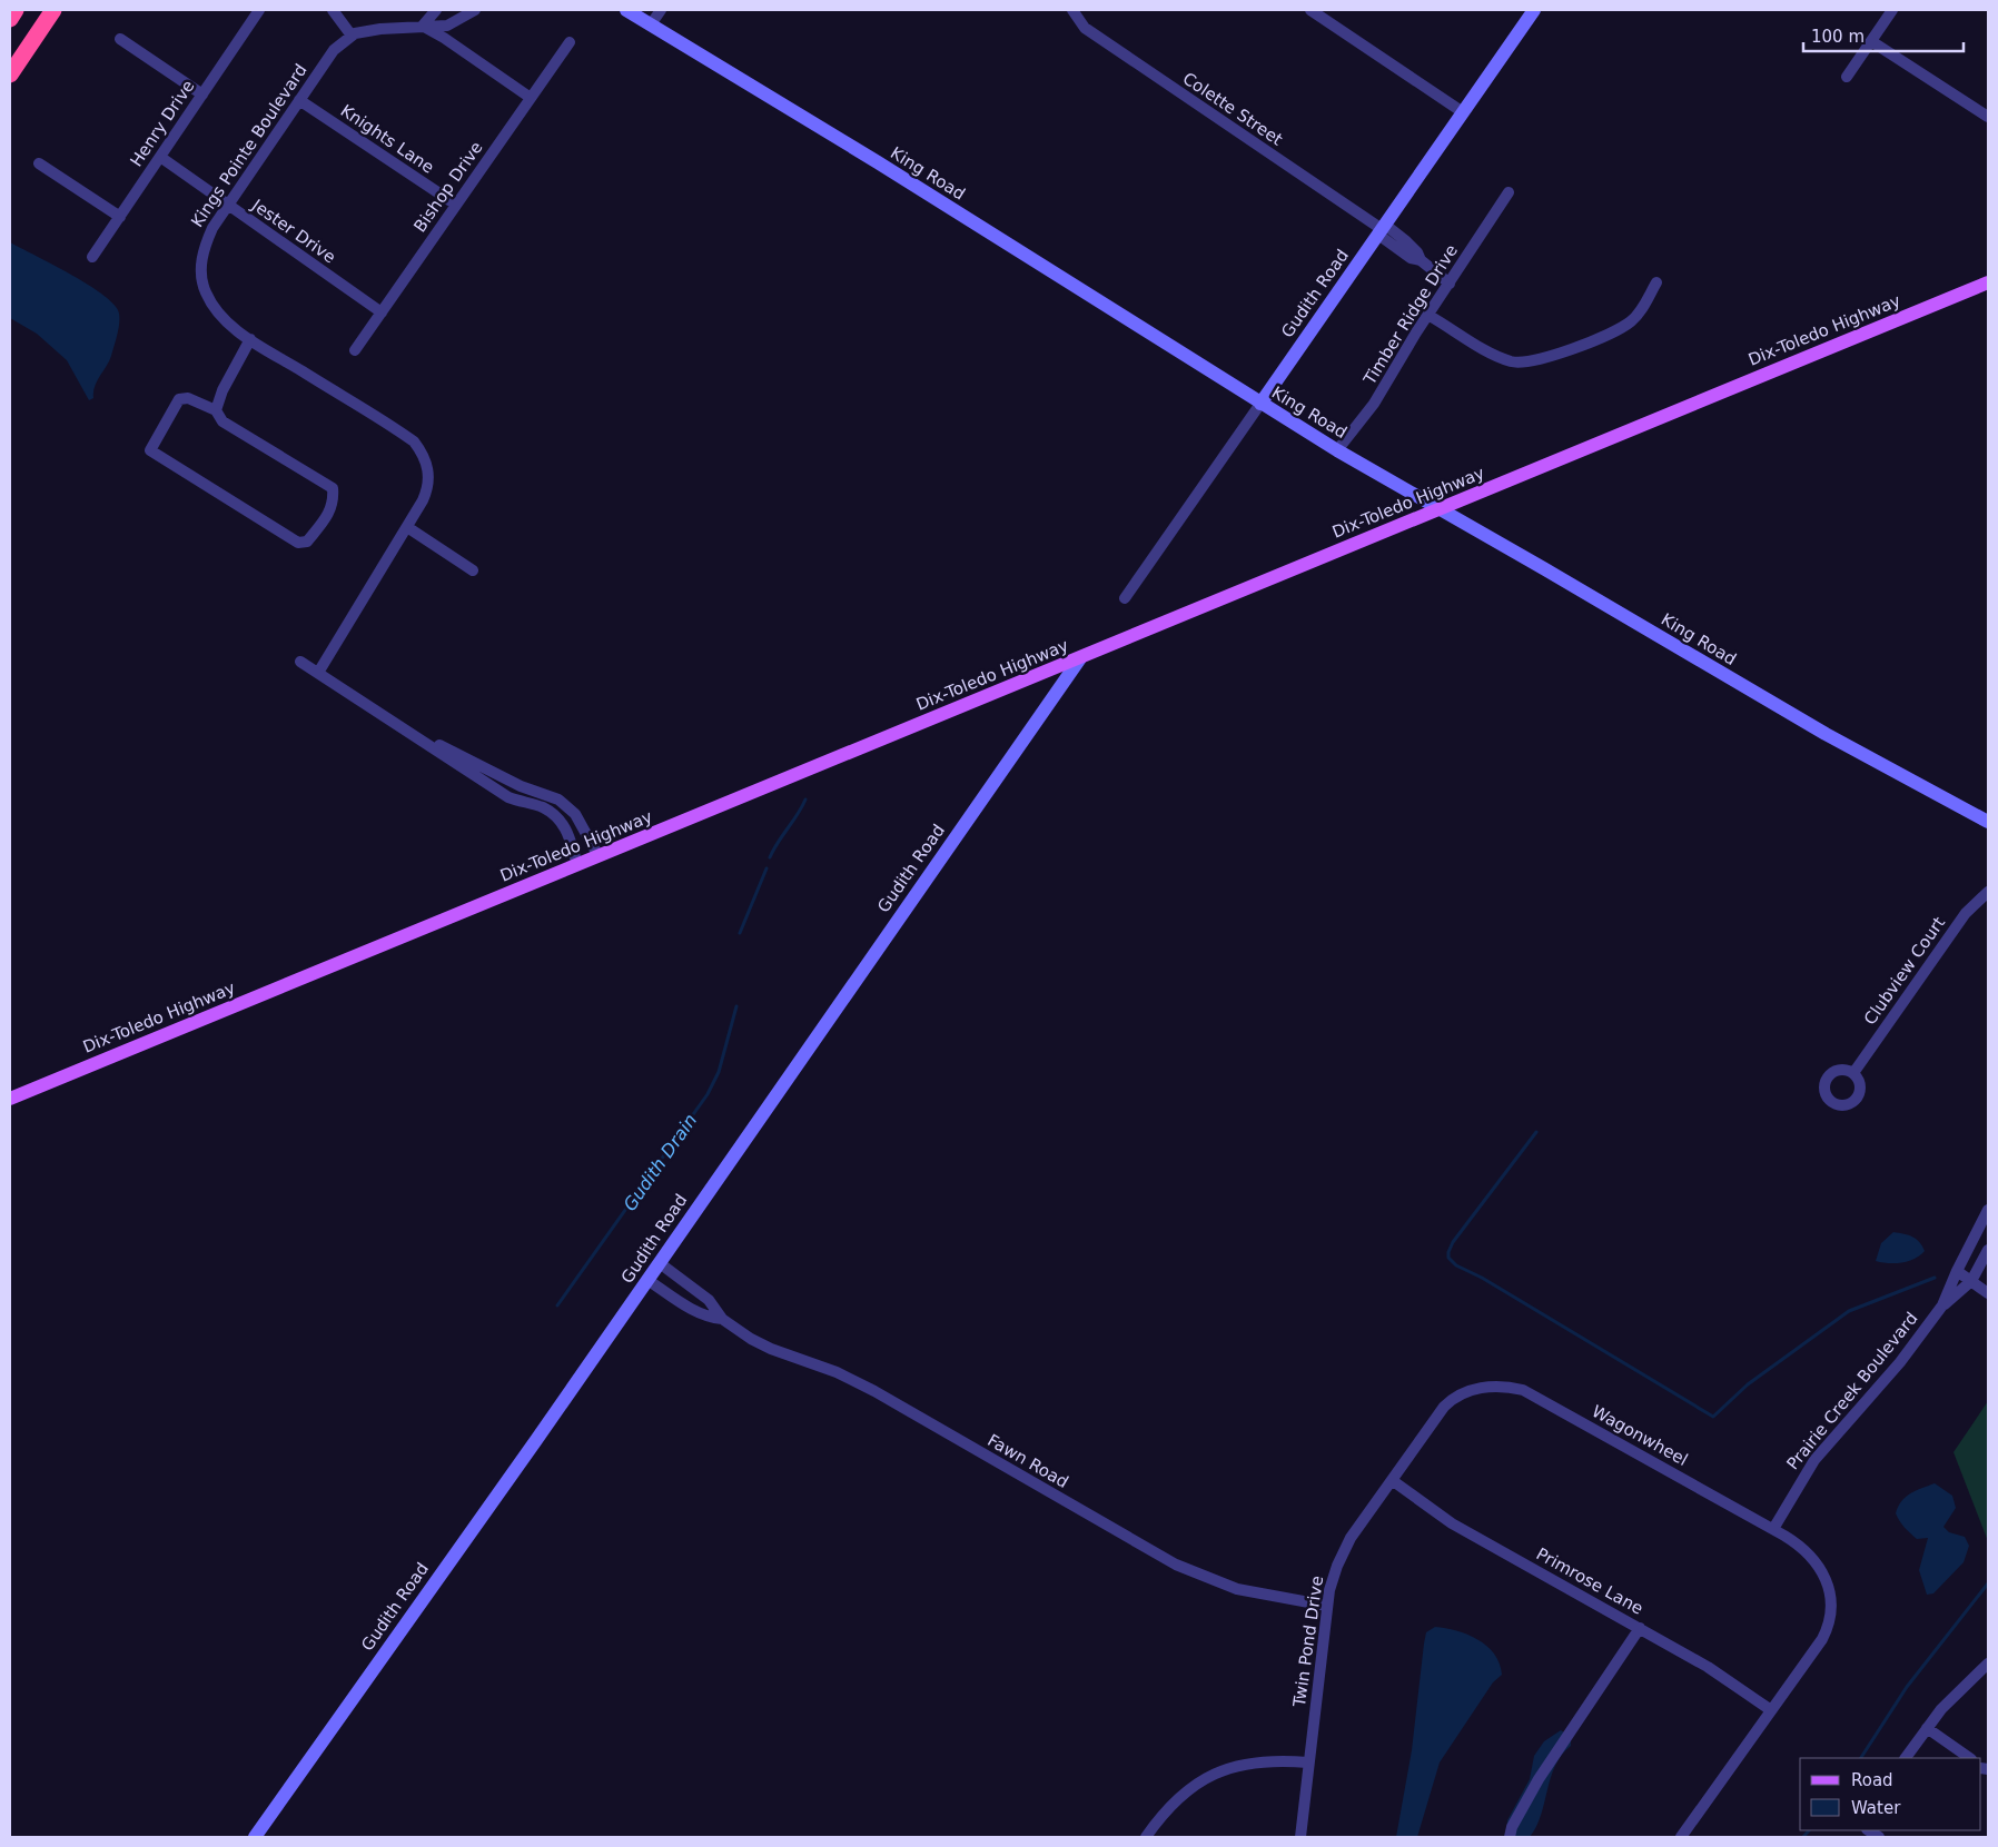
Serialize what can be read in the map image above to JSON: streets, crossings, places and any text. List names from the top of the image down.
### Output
{
  "streets": {
    "main road": ["Dix-Toledo Highway"],
    "street": [
      "Colette Street",
      "Henry Drive",
      "Knights Lane",
      "Kings Pointe Boulevard",
      "King Road",
      "Bishop Drive",
      "Jester Drive",
      "Gudith Road",
      "Timber Ridge Drive",
      "Clubview Court",
      "Prairie Creek Boulevard",
      "Wagonwheel",
      "Fawn Road",
      "Primrose Lane",
      "Twin Pond Drive"
    ]
  },
  "crossings": [
    ["Colette Street", "Gudith Road"],
    ["Colette Street", "Timber Ridge Drive"],
    ["Henry Drive", "Jester Drive"],
    ["Knights Lane", "Kings Pointe Boulevard"],
    ["Knights Lane", "Bishop Drive"],
    ["Kings Pointe Boulevard", "Jester Drive"],
    ["King Road", "Gudith Road"],
    ["King Road", "Timber Ridge Drive"],
    ["King Road", "Dix-Toledo Highway"],
    ["Bishop Drive", "Jester Drive"],
    ["Gudith Road", "Dix-Toledo Highway"],
    ["Gudith Road", "Fawn Road"],
    ["Prairie Creek Boulevard", "Wagonwheel"],
    ["Wagonwheel", "Primrose Lane"],
    ["Wagonwheel", "Twin Pond Drive"],
    ["Fawn Road", "Twin Pond Drive"],
    ["Primrose Lane", "Twin Pond Drive"]
  ],
  "water": ["Gudith Drain"],
  "legend": ["Road", "Water"],
  "scale_bar": "100 m"
}
